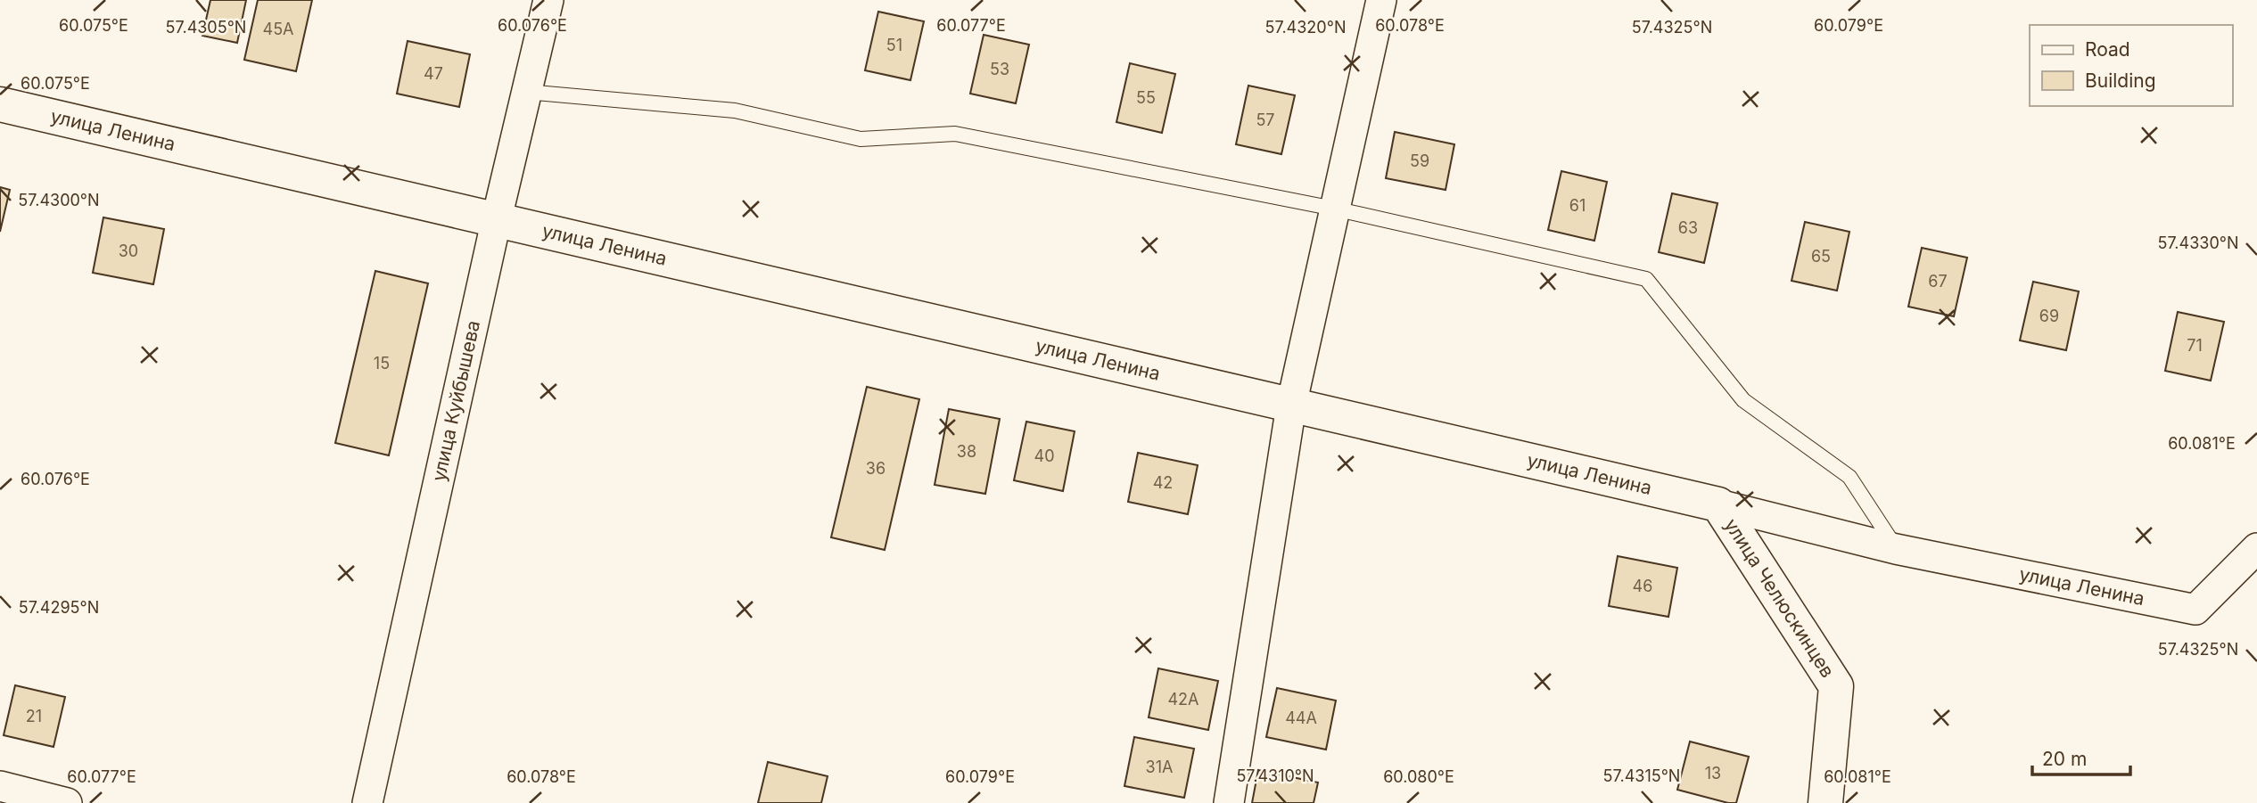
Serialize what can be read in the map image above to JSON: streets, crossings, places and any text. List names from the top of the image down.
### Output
{
  "streets": {
    "main road": ["улица Ленина", "улица Челюскинцев"],
    "street": ["улица Куйбышева"]
  },
  "crossings": [
    ["улица Ленина", "улица Куйбышева"],
    ["улица Ленина", "улица Челюскинцев"]
  ],
  "house_numbers": [
    "45А",
    "51",
    "53",
    "47",
    "55",
    "57",
    "59",
    "61",
    "63",
    "30",
    "65",
    "67",
    "69",
    "71",
    "15",
    "38",
    "40",
    "36",
    "42",
    "46",
    "42А",
    "21",
    "44А",
    "31А",
    "13"
  ],
  "legend": ["Road", "Building"],
  "scale_bar": "20 m",
  "coordinates": [
    "60.077°E",
    "60.079°E",
    "60.075°E",
    "60.076°E",
    "60.078°E",
    "57.4305°N",
    "57.4325°N",
    "57.4320°N",
    "57.4300°N",
    "57.4330°N",
    "60.081°E",
    "57.4295°N",
    "57.4310°N",
    "57.4315°N",
    "60.080°E"
  ]
}
